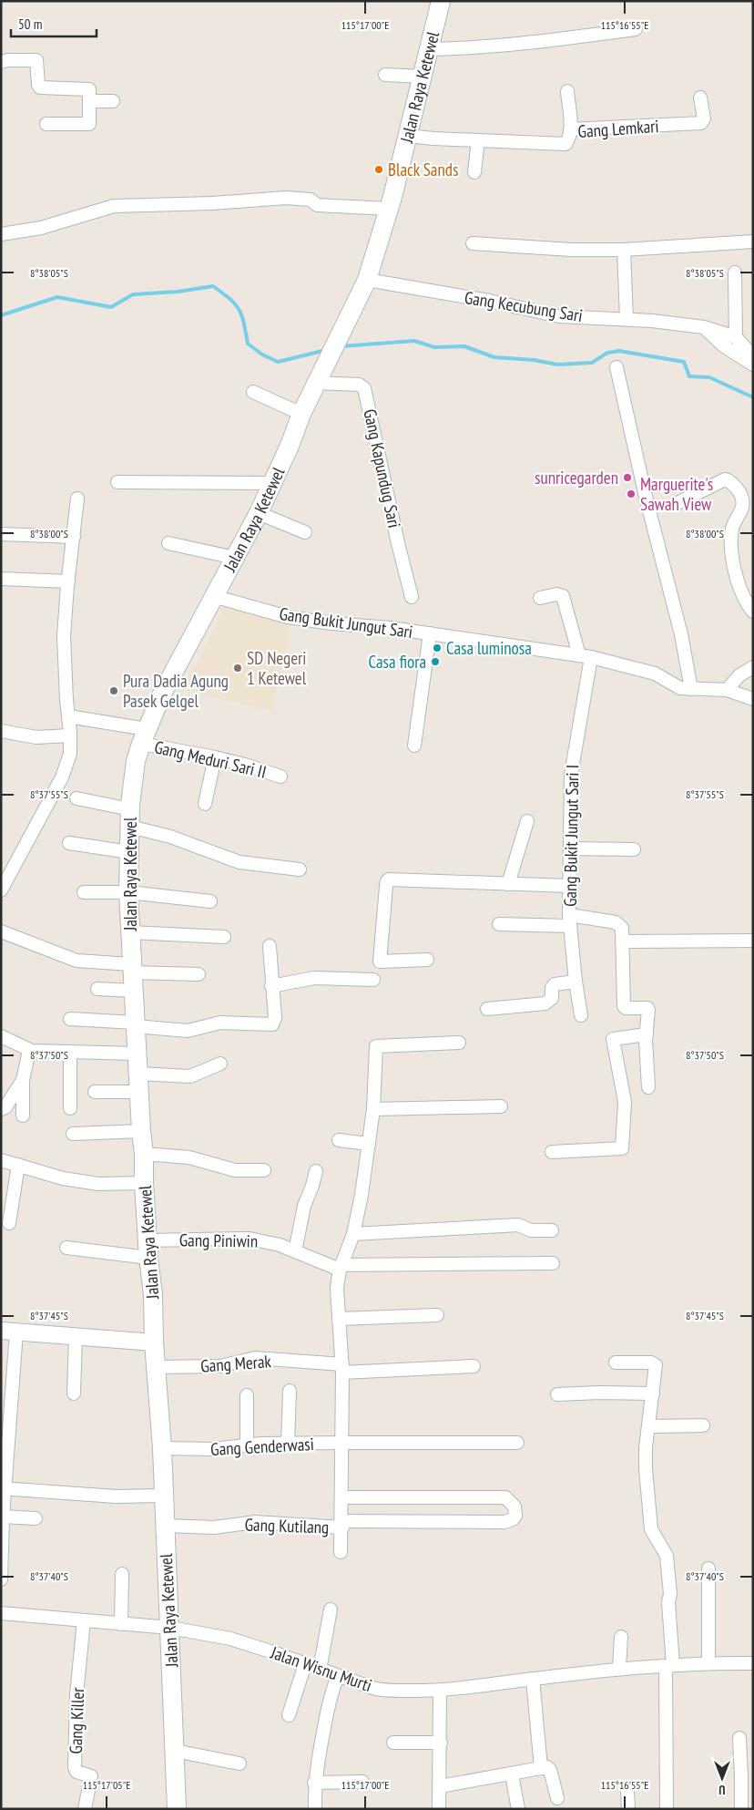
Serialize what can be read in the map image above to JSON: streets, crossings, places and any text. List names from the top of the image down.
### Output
{
  "streets": {
    "main road": ["Jalan Raya Ketewel"],
    "street": [
      "Gang Lemkari",
      "Gang Kecubung Sari",
      "Gang Kapundug Sari",
      "Gang Bukit Jungut Sari",
      "Gang Meduri Sari II",
      "Gang Bukit Jungut Sari I",
      "Gang Piniwin",
      "Gang Merak",
      "Gang Genderwasi",
      "Gang Kutilang",
      "Jalan Wisnu Murti",
      "Gang Killer"
    ]
  },
  "crossings": [
    ["Jalan Raya Ketewel", "Gang Lemkari"],
    ["Jalan Raya Ketewel", "Gang Kecubung Sari"],
    ["Jalan Raya Ketewel", "Gang Kapundug Sari"],
    ["Jalan Raya Ketewel", "Gang Bukit Jungut Sari"],
    ["Jalan Raya Ketewel", "Gang Meduri Sari II"],
    ["Jalan Raya Ketewel", "Gang Piniwin"],
    ["Jalan Raya Ketewel", "Gang Merak"],
    ["Jalan Raya Ketewel", "Gang Genderwasi"],
    ["Jalan Raya Ketewel", "Gang Kutilang"],
    ["Jalan Raya Ketewel", "Jalan Wisnu Murti"],
    ["Gang Bukit Jungut Sari", "Gang Bukit Jungut Sari I"],
    ["Jalan Wisnu Murti", "Gang Killer"]
  ],
  "places": [
    "Black Sands",
    "sunricegarden",
    "Marguerite's Sawah View",
    "Casa luminosa",
    "Casa fiora",
    "SD Negeri 1 Ketewel",
    "Pura Dadia Agung Pasek Gelgel"
  ],
  "scale_bar": "50 m",
  "north": "bottom",
  "coordinates": [
    "115°17'00\"E",
    "115°16'55\"E",
    "8°38'05\"S",
    "8°38'00\"S",
    "8°37'55\"S",
    "8°37'50\"S",
    "8°37'45\"S",
    "8°37'40\"S",
    "115°17'05\"E"
  ]
}
